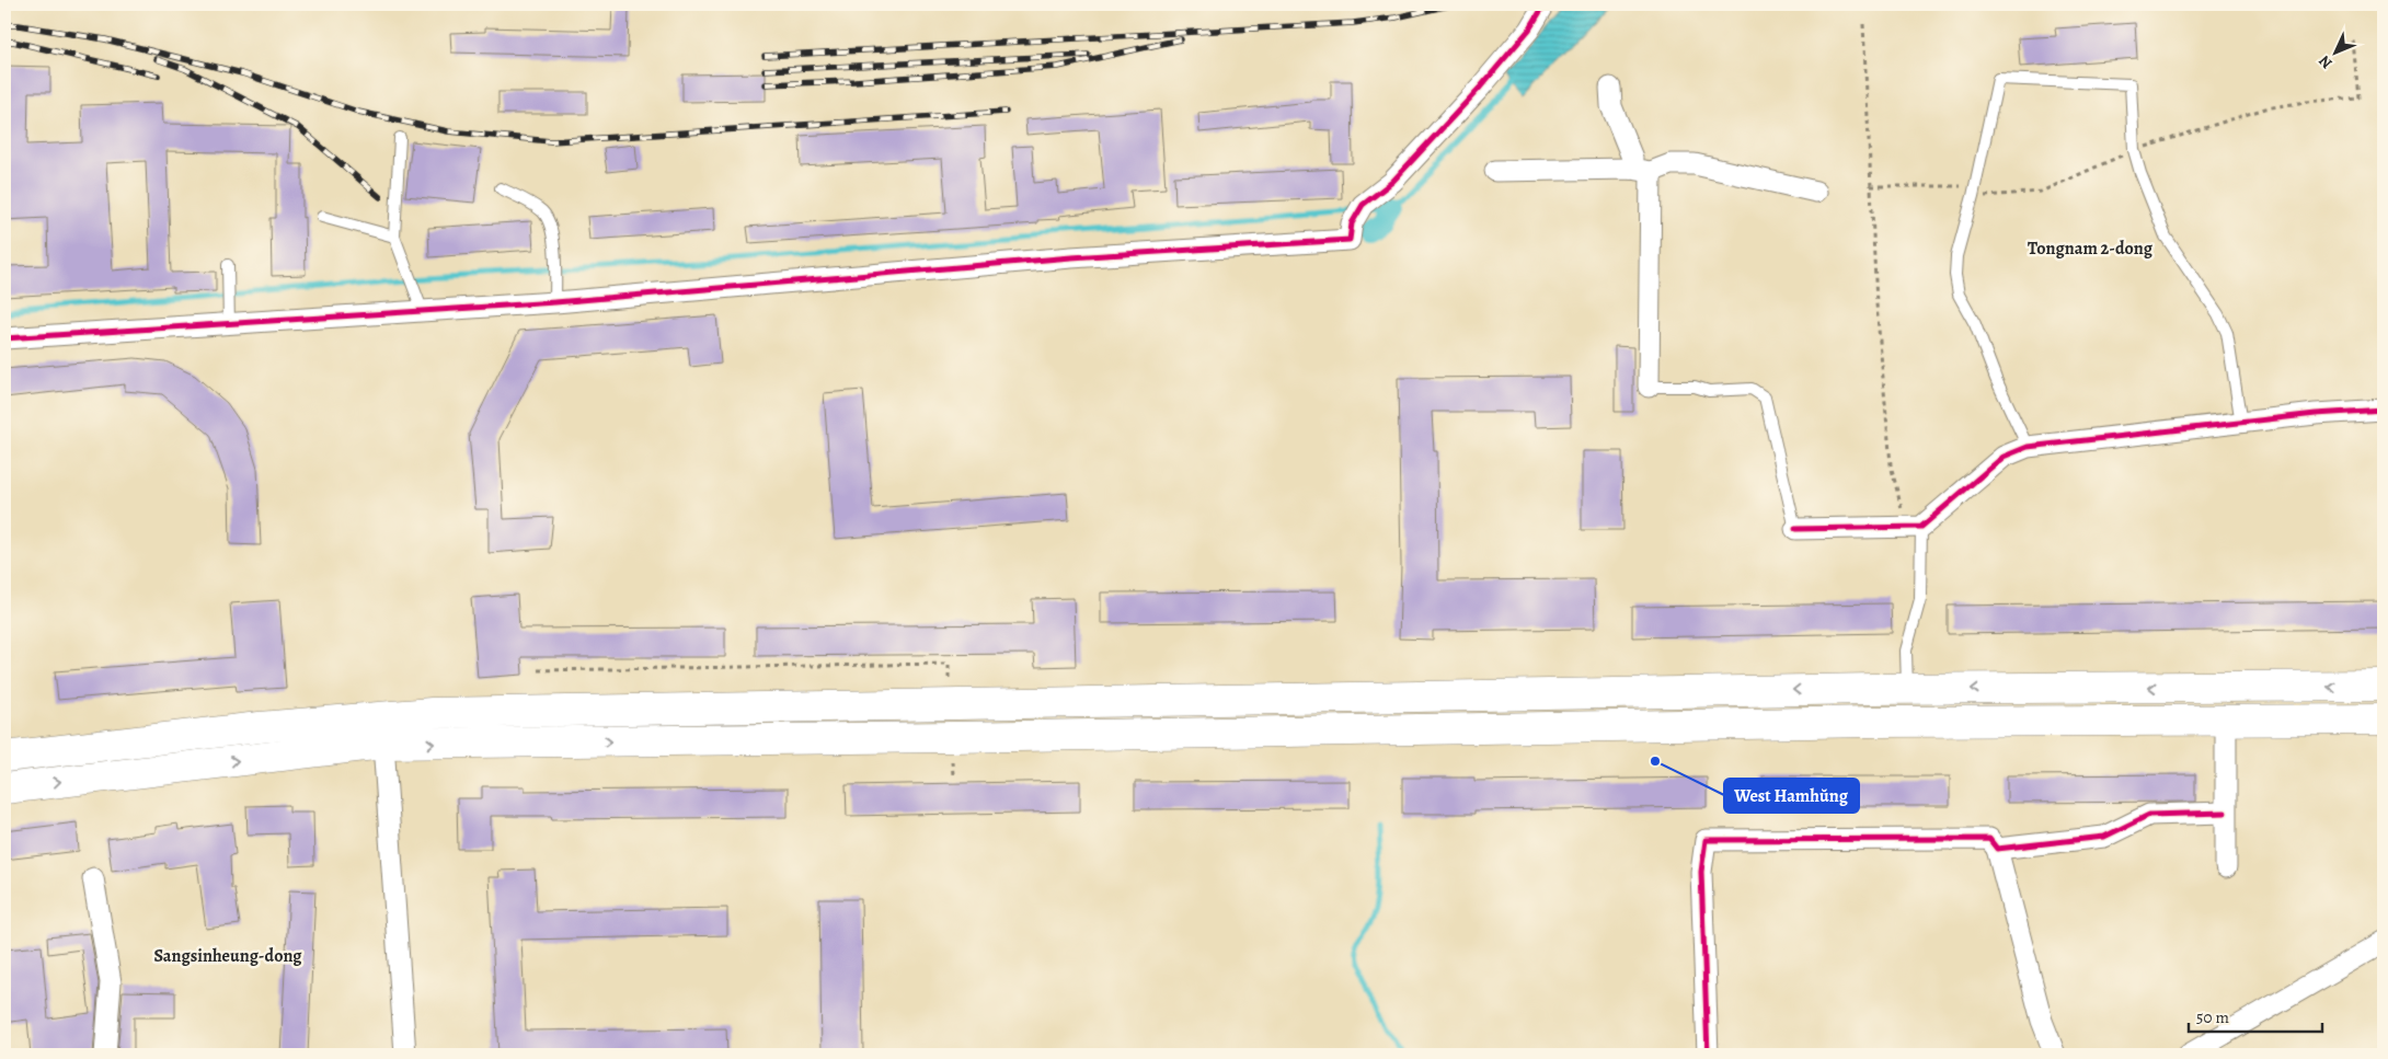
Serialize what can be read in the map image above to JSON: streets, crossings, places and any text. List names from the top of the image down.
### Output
{
  "districts": ["Tongnam 2-dong", "Sangsinheung-dong"],
  "places": ["West Hamhŭng"],
  "scale_bar": "50 m",
  "north": "bottom left"
}
